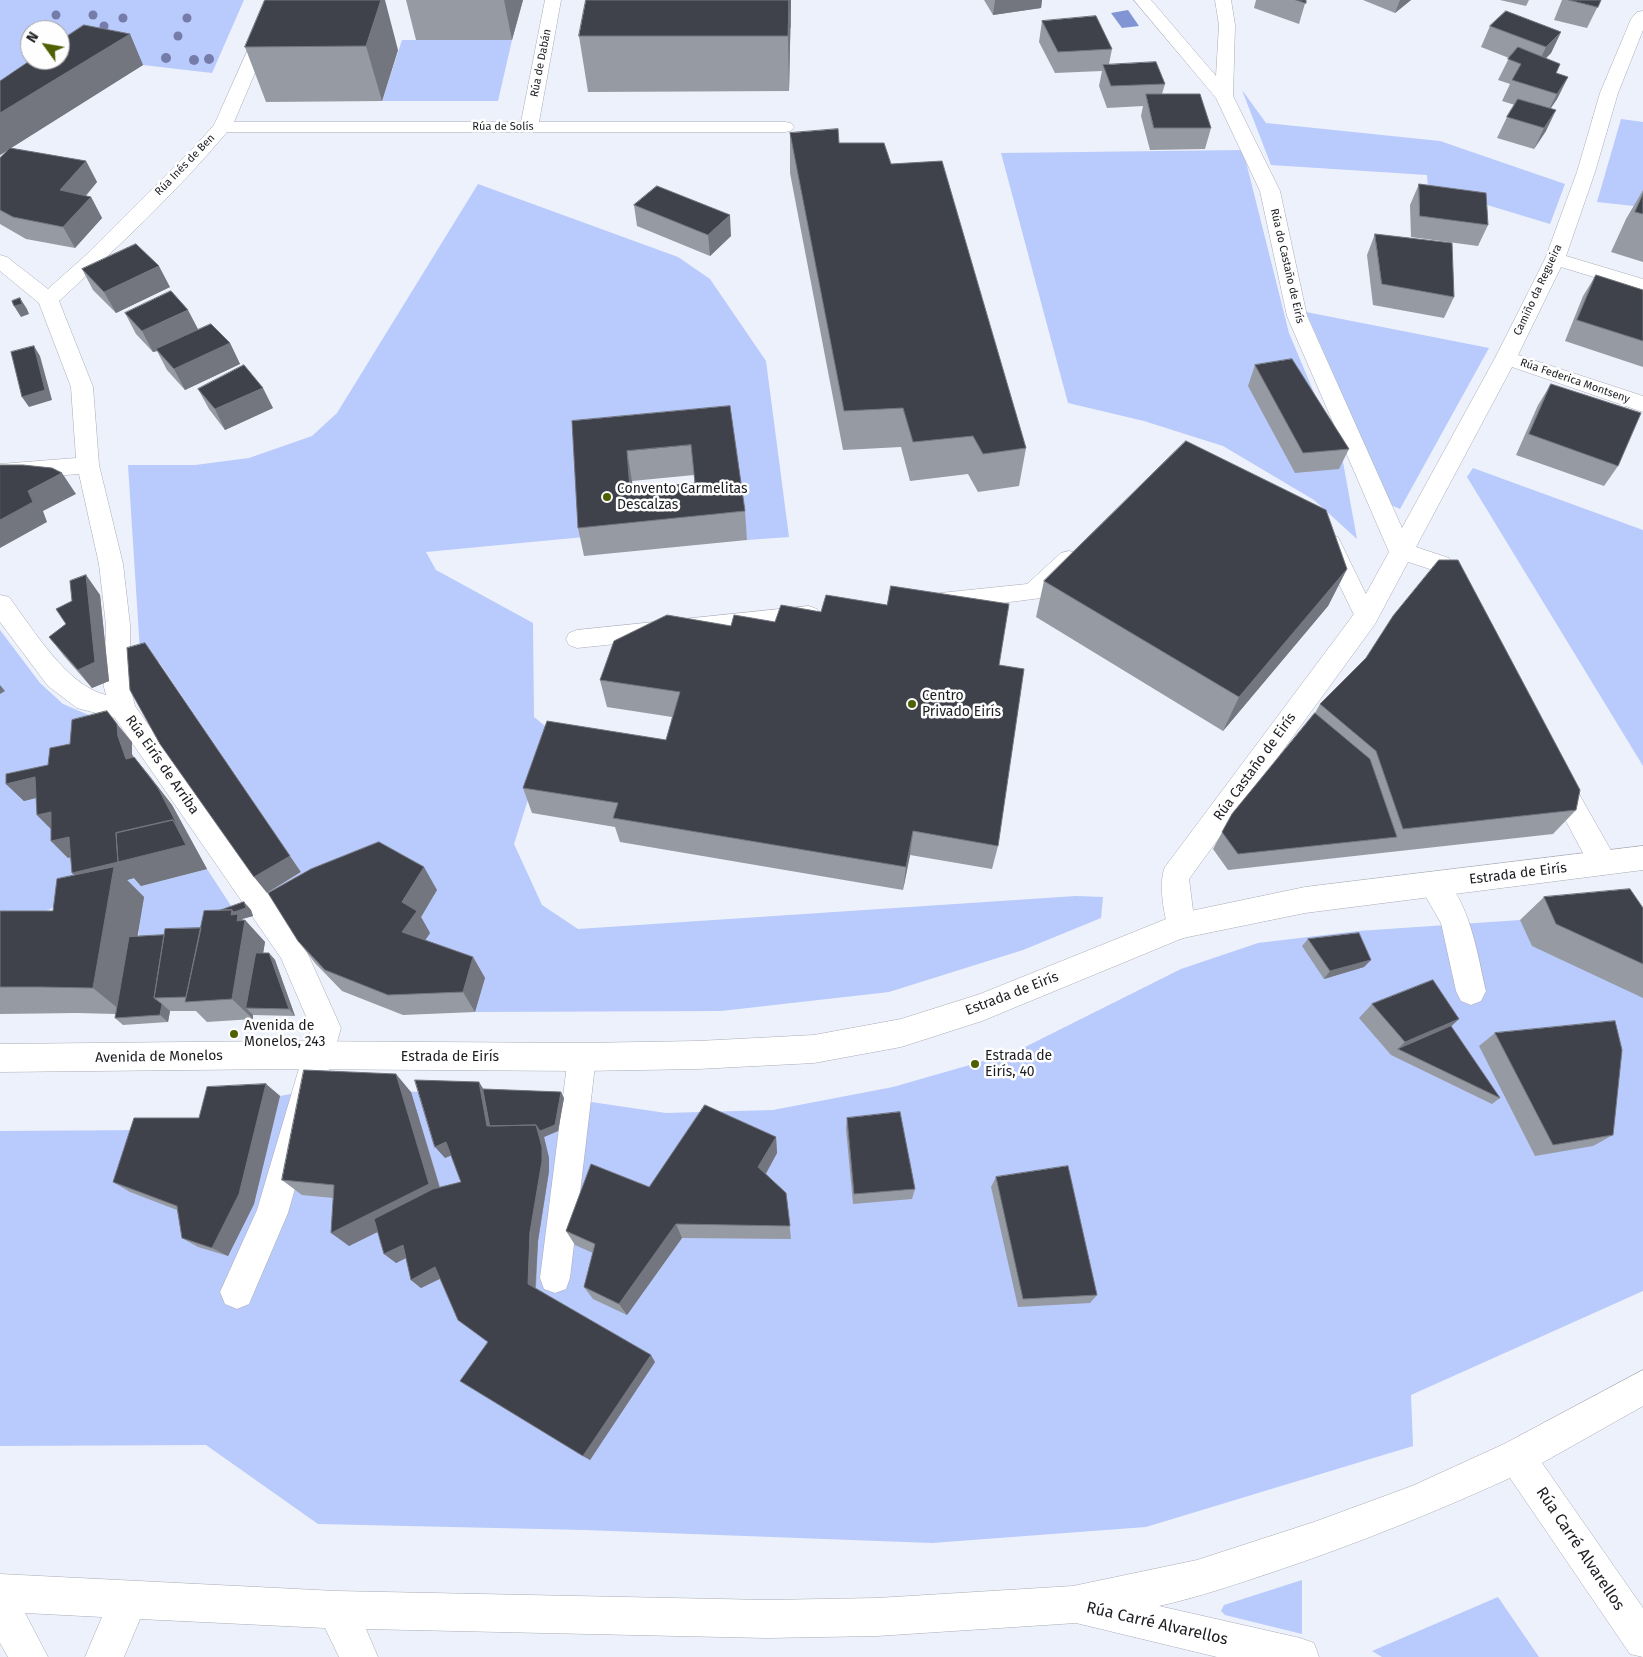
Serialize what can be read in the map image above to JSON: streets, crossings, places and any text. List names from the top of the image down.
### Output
{
  "streets": {
    "street": [
      "Rúa de Dabán",
      "Rúa de Solís",
      "Rúa Inés de Ben",
      "Rúa do Castaño de Eirís",
      "Camiño da Regueira",
      "Rúa Federica Montseny",
      "Rúa Eirís de Arriba",
      "Rúa Castaño de Eirís",
      "Estrada de Eirís",
      "Avenida de Monelos",
      "Rúa Carré Alvarellos"
    ]
  },
  "crossings": [
    ["Rúa de Dabán", "Rúa de Solís"],
    ["Rúa de Solís", "Rúa Inés de Ben"],
    ["Rúa Inés de Ben", "Rúa Eirís de Arriba"],
    ["Rúa do Castaño de Eirís", "Camiño da Regueira"],
    ["Rúa do Castaño de Eirís", "Rúa Castaño de Eirís"],
    ["Camiño da Regueira", "Rúa Federica Montseny"],
    ["Camiño da Regueira", "Rúa Castaño de Eirís"],
    ["Rúa Eirís de Arriba", "Estrada de Eirís"],
    ["Rúa Eirís de Arriba", "Avenida de Monelos"],
    ["Rúa Castaño de Eirís", "Estrada de Eirís"],
    ["Estrada de Eirís", "Avenida de Monelos"]
  ],
  "places": [
    "Convento Carmelitas Descalzas",
    "Centro Privado Eirís",
    "Avenida de Monelos, 243",
    "Estrada de Eirís, 40"
  ],
  "north": "top left"
}
